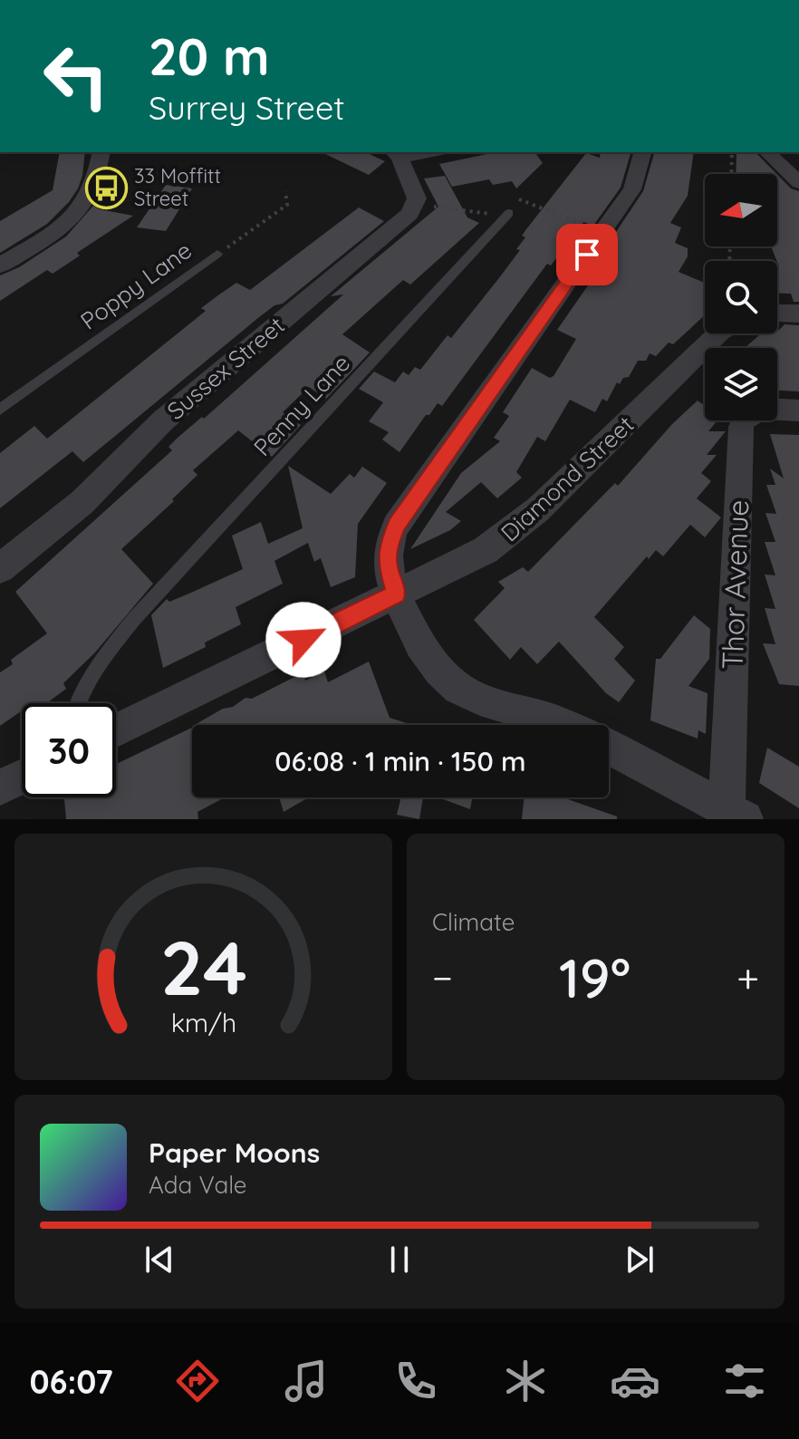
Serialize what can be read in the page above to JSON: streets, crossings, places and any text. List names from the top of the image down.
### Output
{
  "streets": {
    "street": ["Sussex Street", "Diamond Street", "Thor Avenue"],
    "lane": ["Poppy Lane", "Penny Lane"]
  },
  "places": {
    "bus stop": ["33 Moffitt Street"]
  },
  "north": "left",
  "page": {
    "turn": ["20 m", "Surrey Street"],
    "limit": "30",
    "trip": "06:08 · 1 min · 150 m",
    "tile": "Climate",
    "heat": ["−", "19°", "+"],
    "song": ["Paper Moons", "Ada Vale"],
    "tabs": "06:07",
    "gauge": ["24", "km/h"]
  }
}
